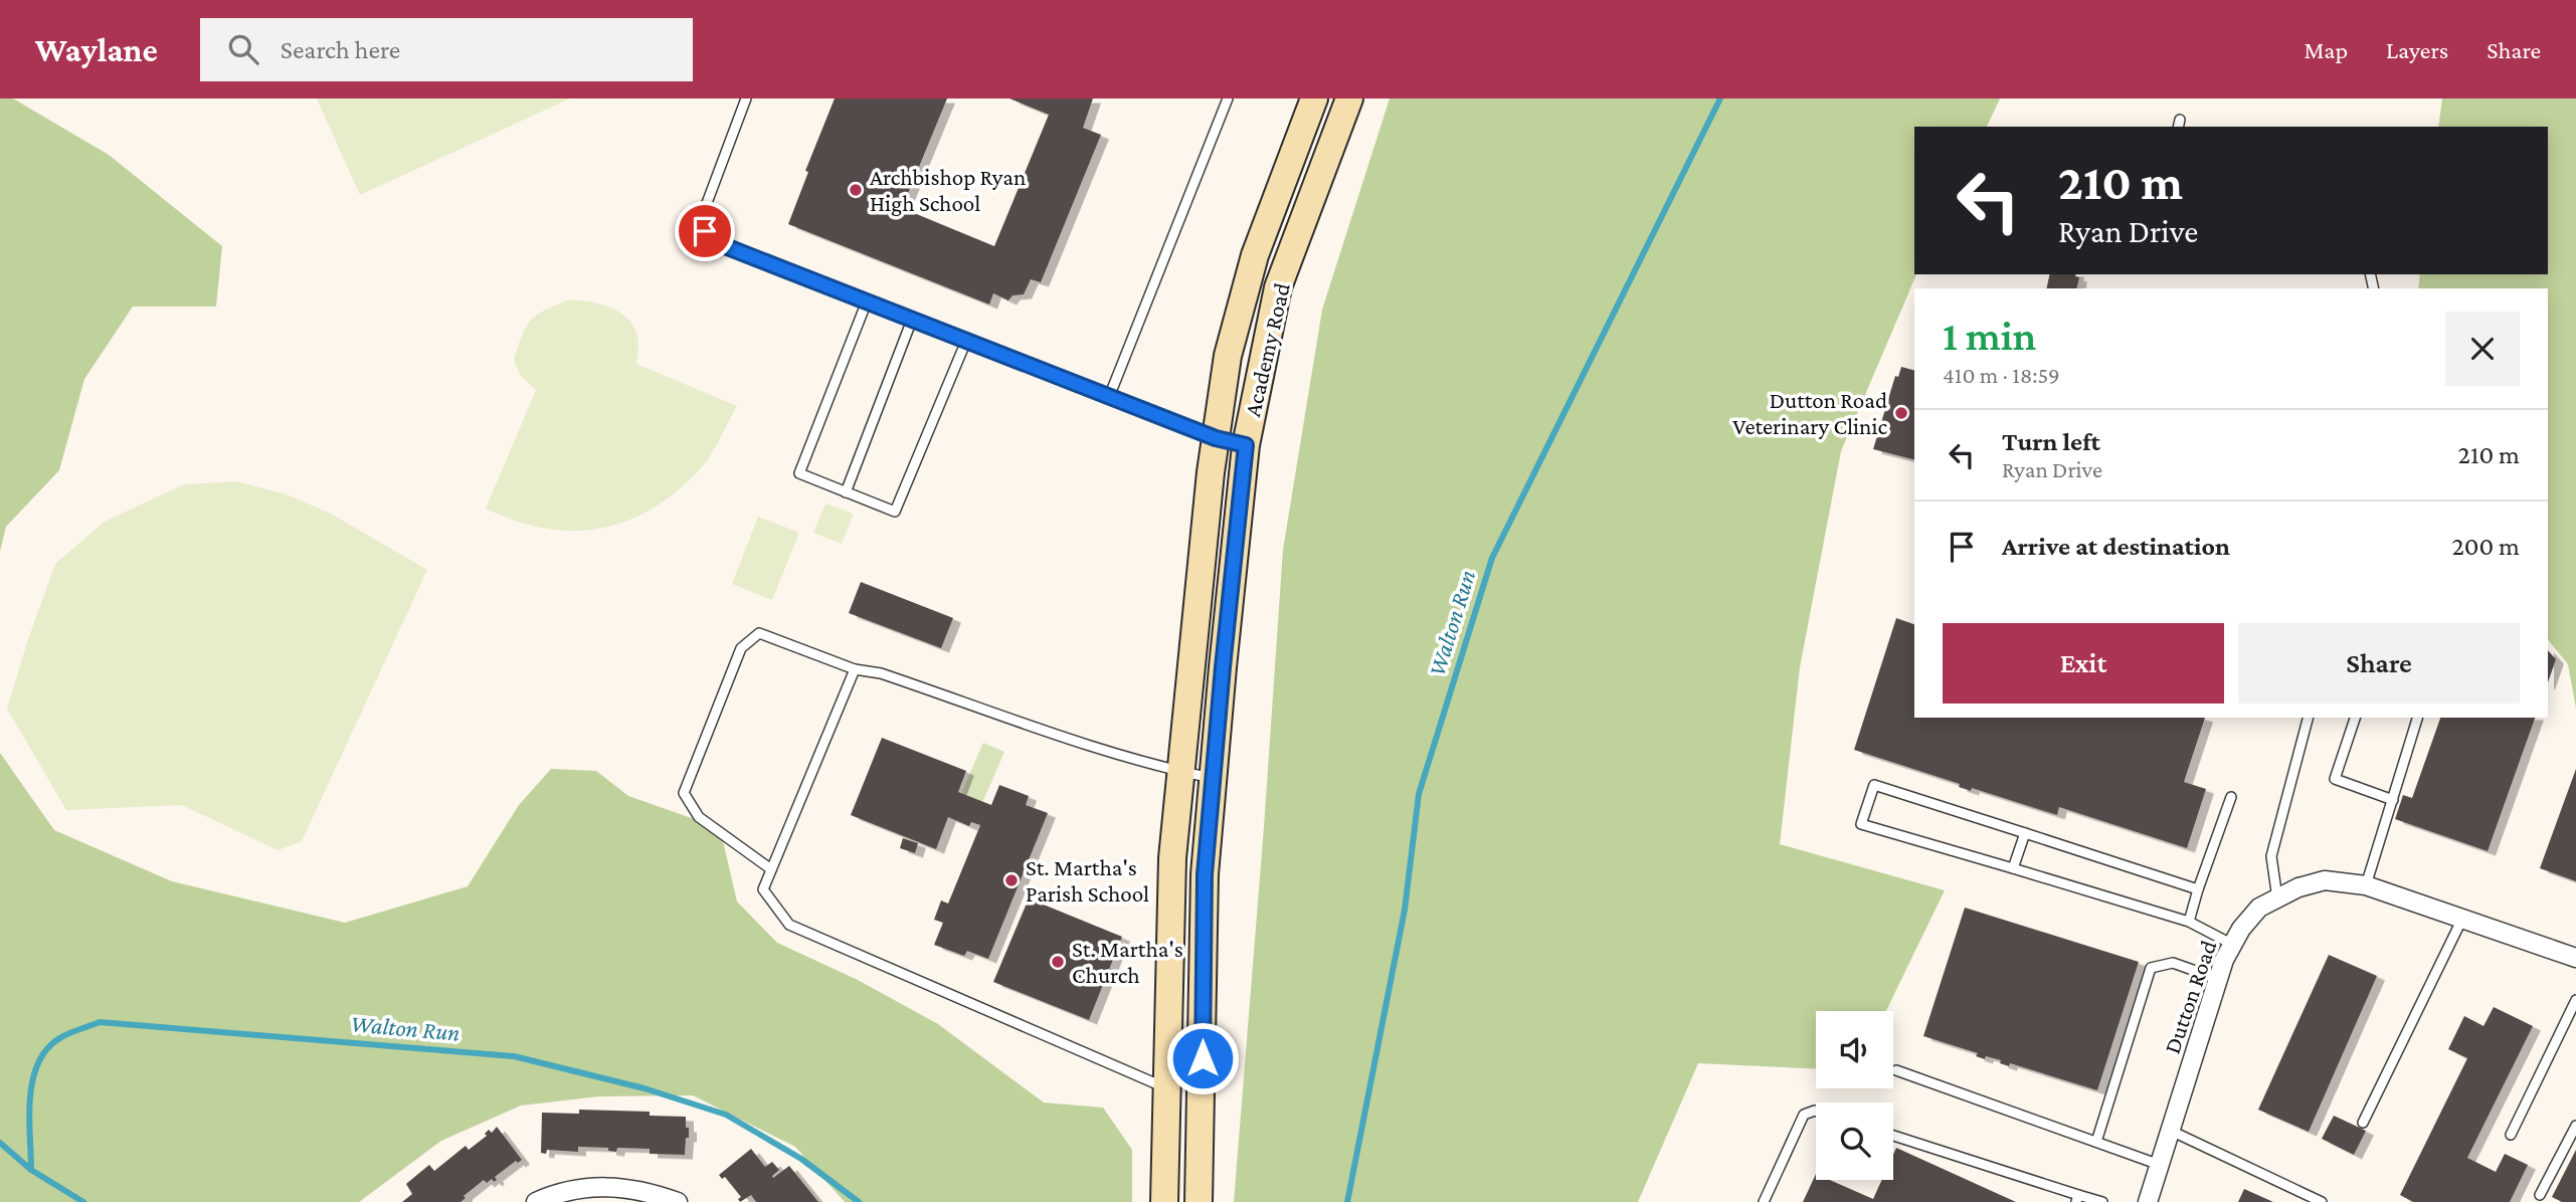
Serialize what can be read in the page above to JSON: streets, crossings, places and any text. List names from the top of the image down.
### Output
{
  "streets": {
    "main road": ["Academy Road"],
    "street": ["Dutton Road"]
  },
  "water": ["Walton Run"],
  "places": [
    "Archbishop Ryan High School",
    "Dutton Road Veterinary Clinic",
    "St. Martha's Parish School",
    "St. Martha's Church"
  ],
  "page": {
    "header": "Waylane",
    "search": "Search here",
    "nav": ["Map", "Layers", "Share"],
    "turn": ["210 m", "Ryan Drive"],
    "heading": ["1 min", "410 m · 18:59"],
    "list": [
      {
        "name": "Turn left",
        "note": "Ryan Drive",
        "value": "210 m"
      },
      {
        "name": "Arrive at destination",
        "value": "200 m"
      }
    ],
    "buttons": ["Exit", "Share"]
  }
}
